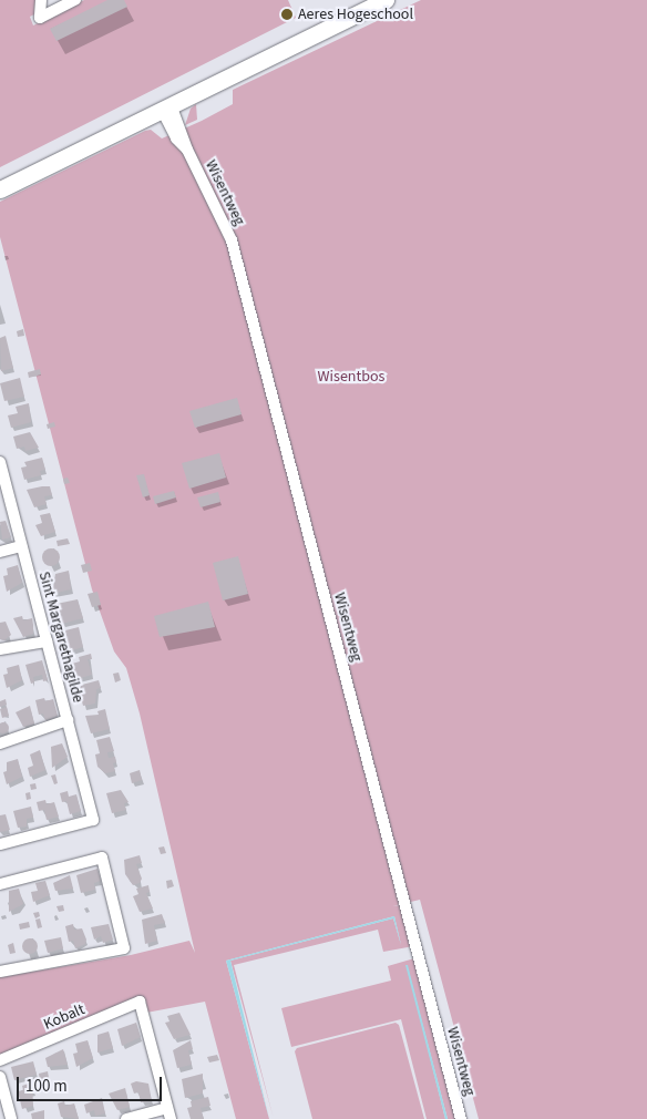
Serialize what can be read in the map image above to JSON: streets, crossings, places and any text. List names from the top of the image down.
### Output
{
  "streets": {
    "street": ["Wisentweg", "Sint Margarethagilde", "Kobalt"]
  },
  "parks": ["Wisentbos"],
  "places": ["Aeres Hogeschool"],
  "scale_bar": "100 m"
}
